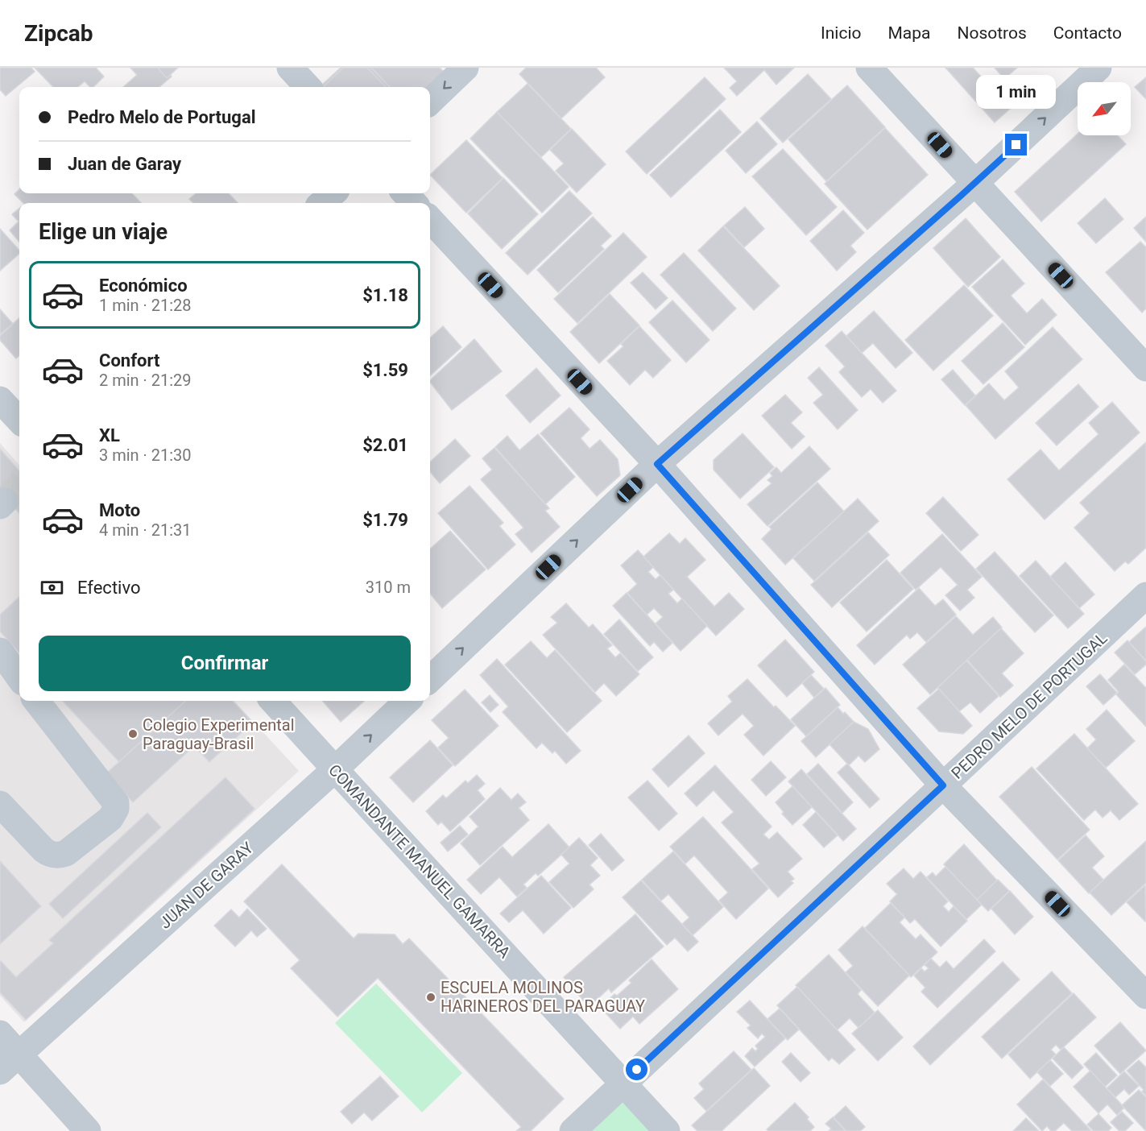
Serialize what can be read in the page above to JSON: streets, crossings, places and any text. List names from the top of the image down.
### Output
{
  "streets": {
    "street": ["PEDRO MELO DE PORTUGAL", "COMANDANTE MANUEL GAMARRA", "JUAN DE GARAY"]
  },
  "crossings": [
    ["PEDRO MELO DE PORTUGAL", "COMANDANTE MANUEL GAMARRA"],
    ["COMANDANTE MANUEL GAMARRA", "JUAN DE GARAY"]
  ],
  "places": ["Colegio Experimental Paraguay-Brasil", "ESCUELA MOLINOS HARINEROS DEL PARAGUAY"],
  "north": "bottom left",
  "page": {
    "header": "Zipcab",
    "nav": [
      "Inicio",
      "Mapa",
      "Nosotros",
      "Contacto"
    ],
    "bubble": "1 min",
    "banner": ["Pedro Melo de Portugal", "Juan de Garay"],
    "heading": "Elige un viaje",
    "list": [
      {
        "name": "Económico",
        "note": "1 min · 21:28",
        "value": "$1.18"
      },
      {
        "name": "Confort",
        "note": "2 min · 21:29",
        "value": "$1.59"
      },
      {
        "name": "XL",
        "note": "3 min · 21:30",
        "value": "$2.01"
      },
      {
        "name": "Moto",
        "note": "4 min · 21:31",
        "value": "$1.79"
      }
    ],
    "pay": ["Efectivo", "310 m"],
    "buttons": "Confirmar"
  }
}
